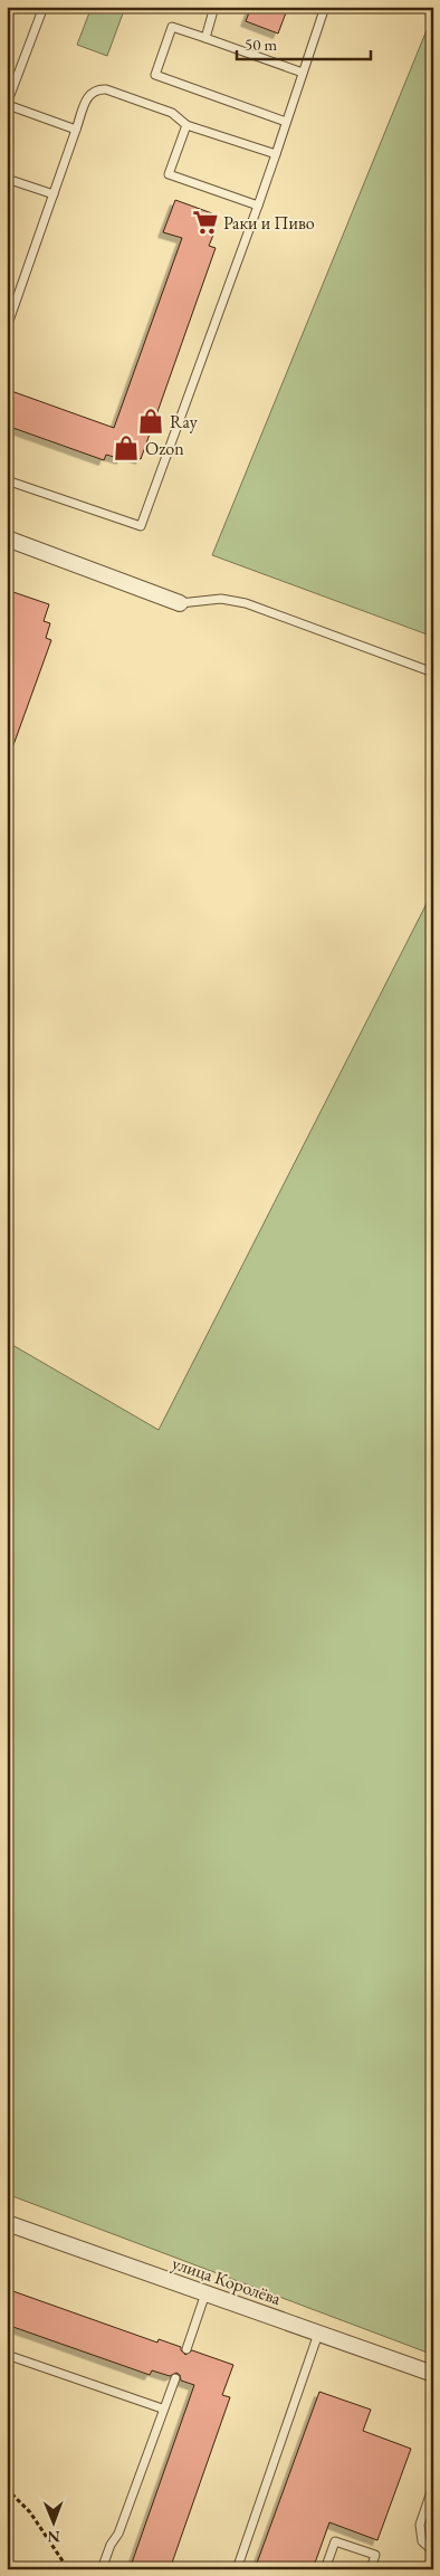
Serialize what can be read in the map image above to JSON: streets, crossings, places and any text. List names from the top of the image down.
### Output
{
  "streets": {
    "street": ["улица Королёва"]
  },
  "places": {
    "supermarket": ["Раки и Пиво"],
    "shop": ["Ray", "Ozon"]
  },
  "scale_bar": "50 m",
  "north": "bottom"
}
